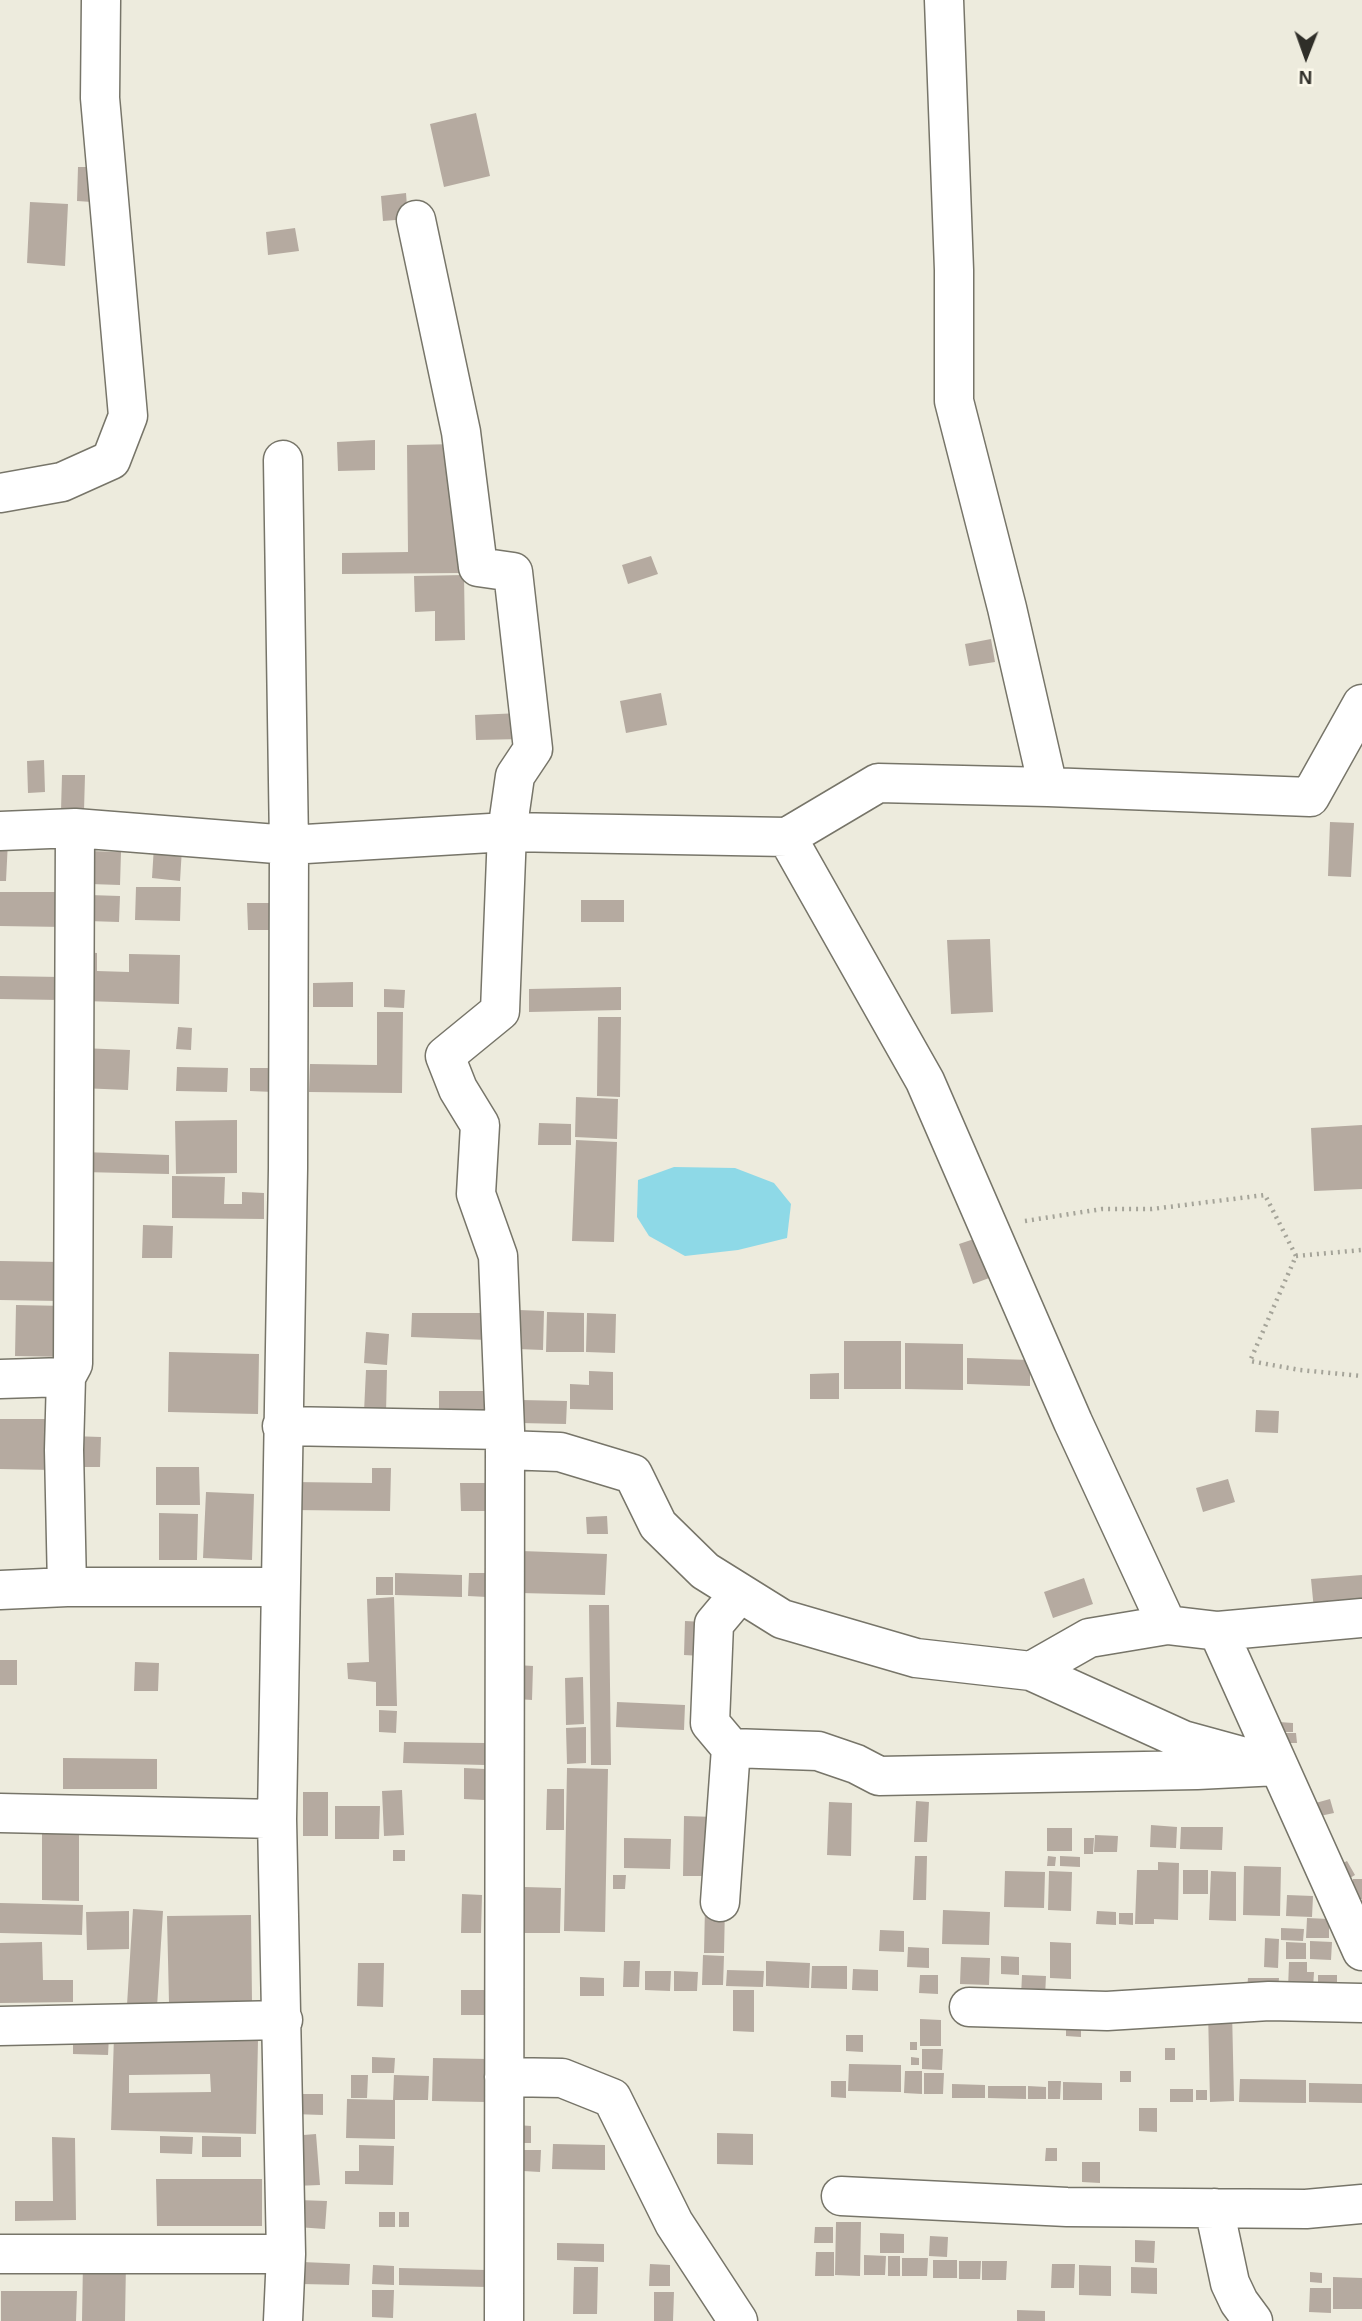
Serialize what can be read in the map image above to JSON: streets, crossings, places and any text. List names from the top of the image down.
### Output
{
  "north": "bottom"
}
